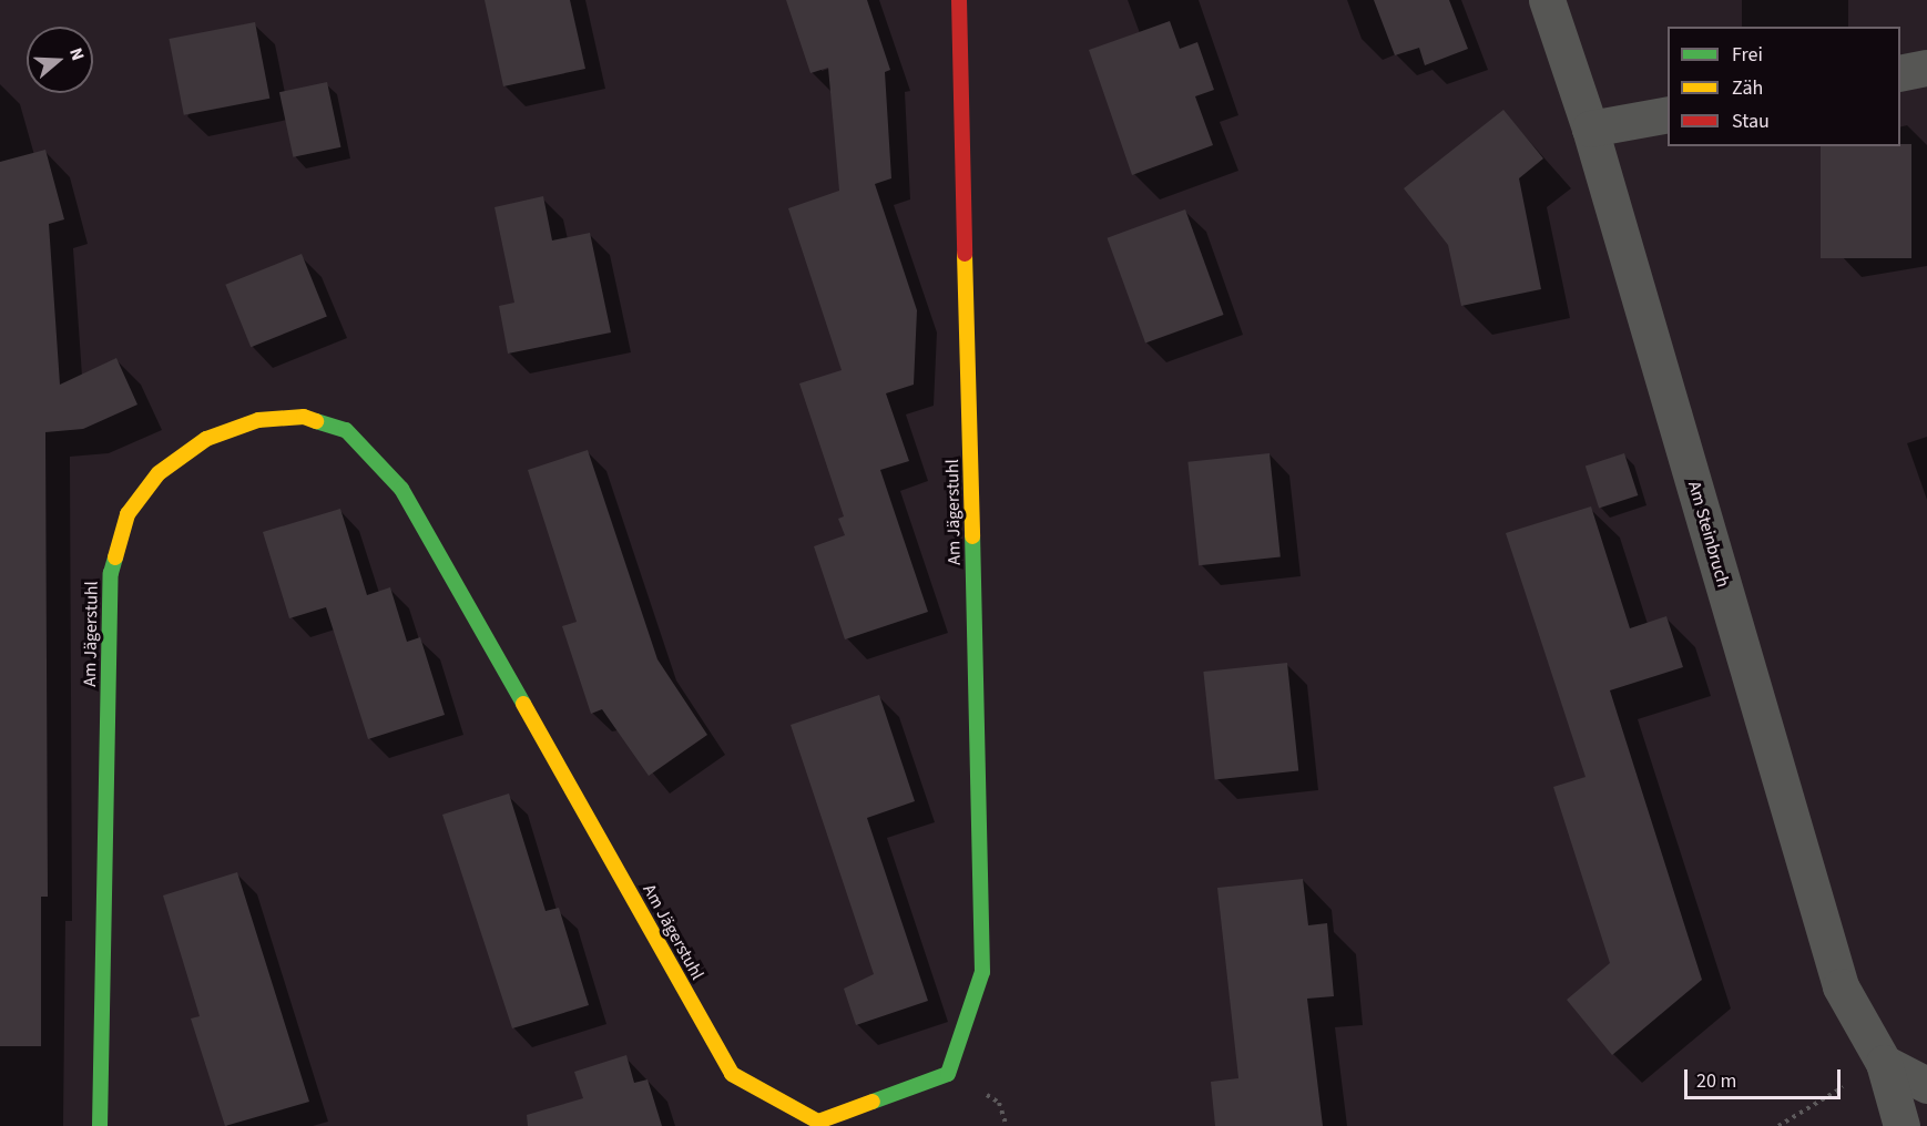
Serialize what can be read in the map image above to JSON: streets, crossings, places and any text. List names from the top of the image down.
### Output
{
  "streets": {
    "street": ["Am Jägerstuhl", "Am Steinbruch"]
  },
  "legend": ["Frei", "Zäh", "Stau"],
  "scale_bar": "20 m",
  "north": "right"
}
